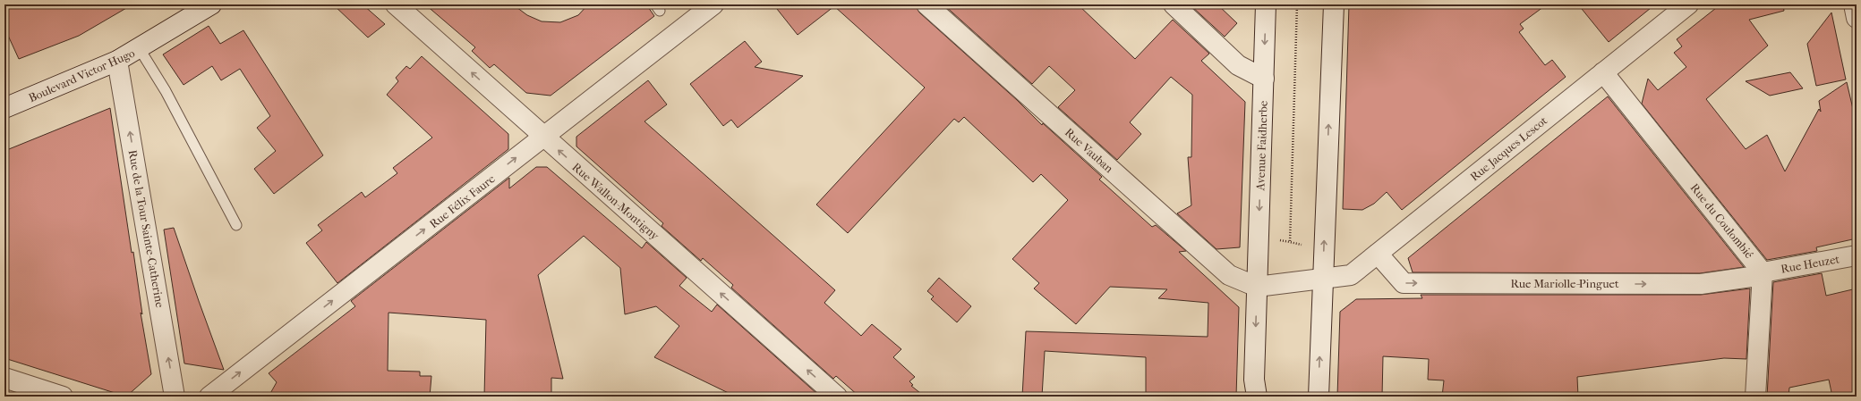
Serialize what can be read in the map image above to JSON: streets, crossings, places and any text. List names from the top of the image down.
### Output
{
  "streets": {
    "street": [
      "Boulevard Victor Hugo",
      "Avenue Faidherbe",
      "Rue Jacques Lescot",
      "Rue Vauban",
      "Rue Félix Faure",
      "Rue Wallon-Montigny",
      "Rue du Coulombié",
      "Rue de la Tour Sainte-Catherine",
      "Rue Heuzet",
      "Rue Mariolle-Pinguet"
    ]
  },
  "crossings": [
    ["Boulevard Victor Hugo", "Rue de la Tour Sainte-Catherine"],
    ["Avenue Faidherbe", "Rue Vauban"],
    ["Rue Jacques Lescot", "Rue du Coulombié"],
    ["Rue Jacques Lescot", "Rue Mariolle-Pinguet"],
    ["Rue Félix Faure", "Rue Wallon-Montigny"],
    ["Rue du Coulombié", "Rue Heuzet"],
    ["Rue du Coulombié", "Rue Mariolle-Pinguet"],
    ["Rue Heuzet", "Rue Mariolle-Pinguet"]
  ],
  "one_way": [
    "Rue Félix Faure",
    "Rue Wallon-Montigny",
    "Rue de la Tour Sainte-Catherine",
    "Rue Mariolle-Pinguet"
  ]
}
